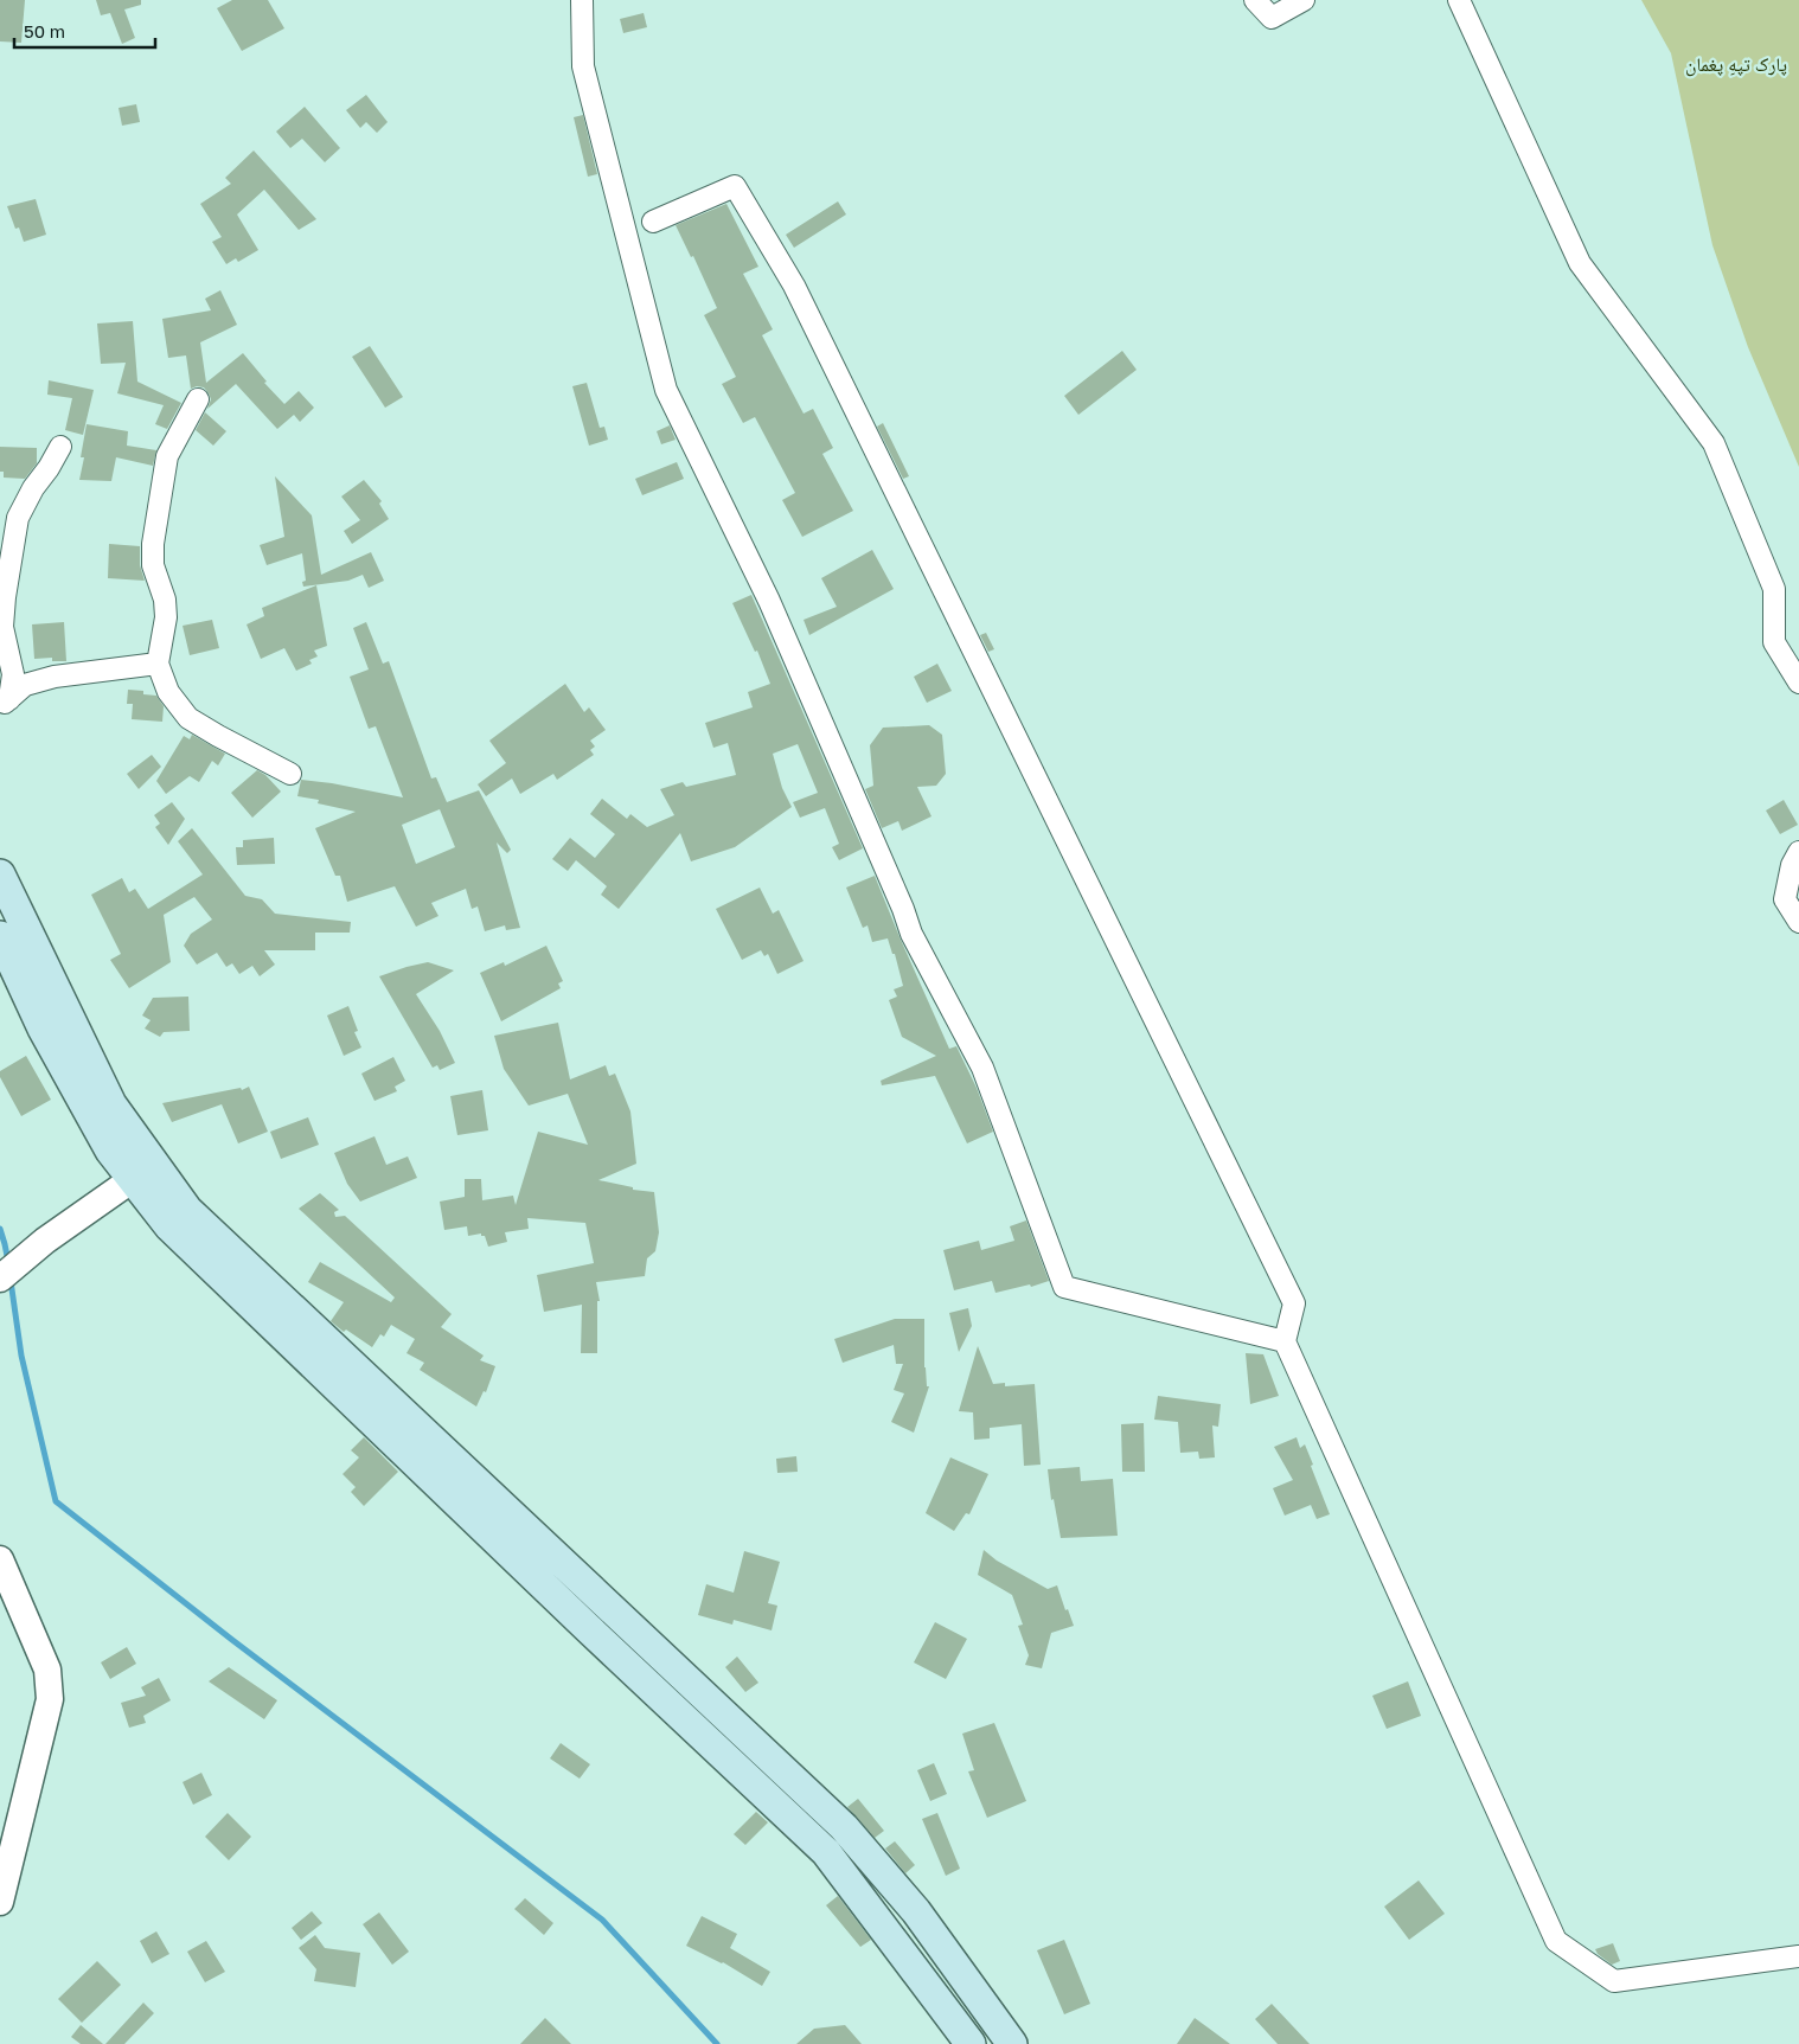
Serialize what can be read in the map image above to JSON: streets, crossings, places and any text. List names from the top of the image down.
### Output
{
  "parks": ["پارک تپهِ پغمان"],
  "scale_bar": "50 m"
}
